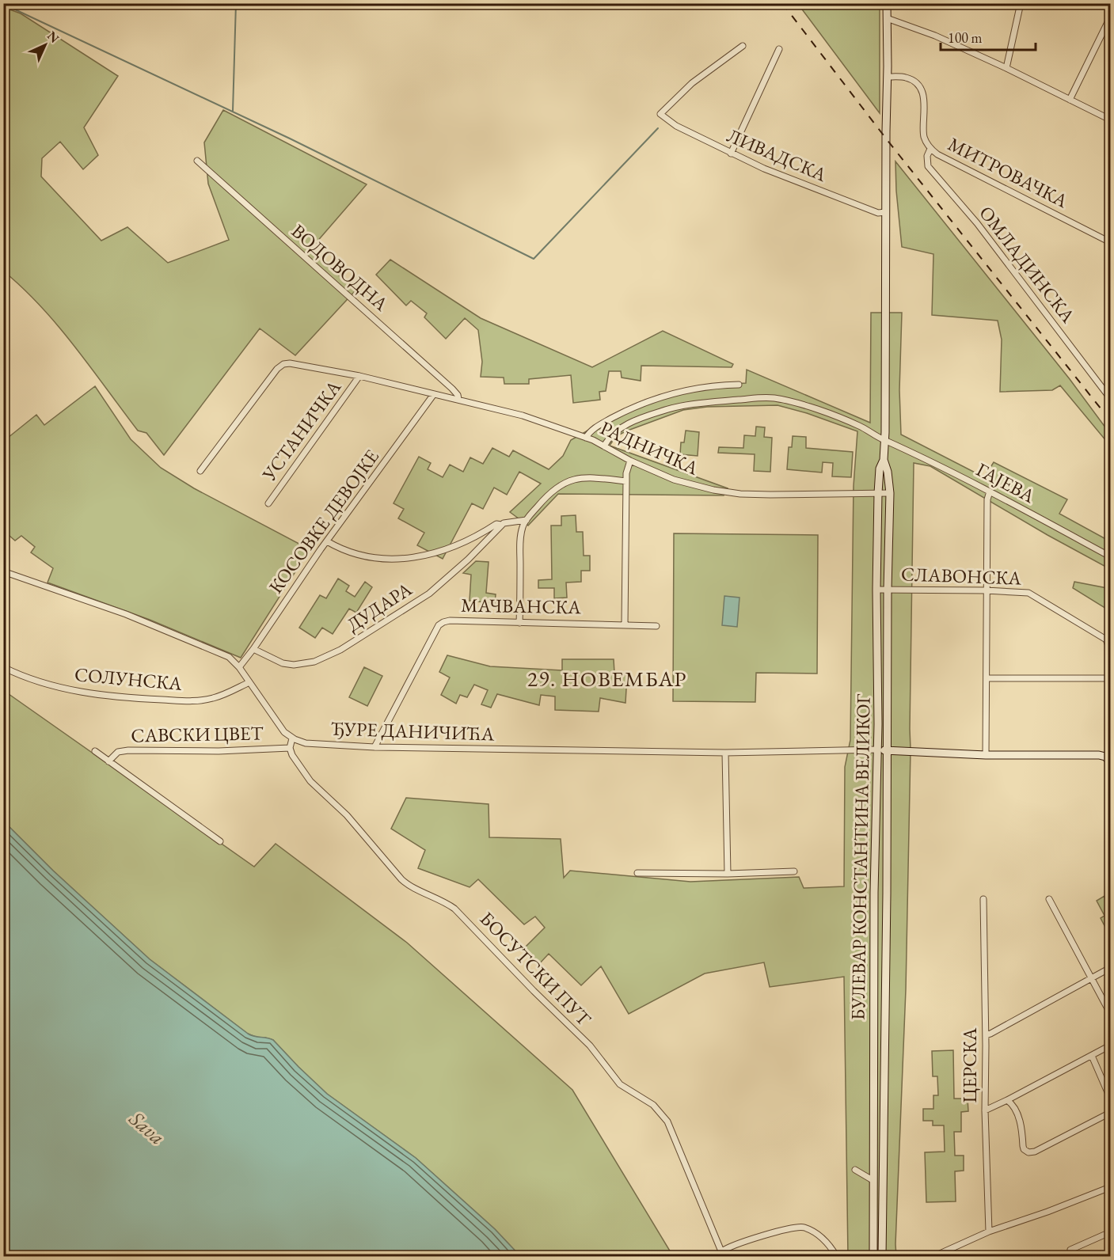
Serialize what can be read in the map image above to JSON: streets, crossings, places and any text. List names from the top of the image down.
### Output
{
  "streets": {
    "main road": ["БУЛЕВАР КОНСТАНТИНА ВЕЛИКОГ"],
    "street": [
      "ЛИВАДСКА",
      "МИТРОВАЧКА",
      "ОМЛАДИНСКА",
      "ВОДОВОДНА",
      "УСТАНИЧКА",
      "РАДНИЧКА",
      "ГАЈЕВА",
      "КОСОВКЕ ДЕВОЈКЕ",
      "СЛАВОНСКА",
      "МАЧВАНСКА",
      "ДУДАРА",
      "СОЛУНСКА",
      "ЂУРЕ ДАНИЧИЋА",
      "САВСКИ ЦВЕТ",
      "БОСУТСКИ ПУТ",
      "ЦЕРСКА"
    ]
  },
  "crossings": [
    ["ЛИВАДСКА", "БУЛЕВАР КОНСТАНТИНА ВЕЛИКОГ"],
    ["МИТРОВАЧКА", "ОМЛАДИНСКА"],
    ["МИТРОВАЧКА", "БУЛЕВАР КОНСТАНТИНА ВЕЛИКОГ"],
    ["ВОДОВОДНА", "РАДНИЧКА"],
    ["РАДНИЧКА", "ГАЈЕВА"],
    ["РАДНИЧКА", "БУЛЕВАР КОНСТАНТИНА ВЕЛИКОГ"],
    ["ГАЈЕВА", "БУЛЕВАР КОНСТАНТИНА ВЕЛИКОГ"],
    ["КОСОВКЕ ДЕВОЈКЕ", "ДУДАРА"],
    ["СЛАВОНСКА", "БУЛЕВАР КОНСТАНТИНА ВЕЛИКОГ"],
    ["МАЧВАНСКА", "ЂУРЕ ДАНИЧИЋА"],
    ["ЂУРЕ ДАНИЧИЋА", "БУЛЕВАР КОНСТАНТИНА ВЕЛИКОГ"],
    ["САВСКИ ЦВЕТ", "БОСУТСКИ ПУТ"]
  ],
  "districts": ["29. НОВЕМБАР"],
  "water": ["Sava"],
  "scale_bar": "100 m",
  "north": "top right"
}
